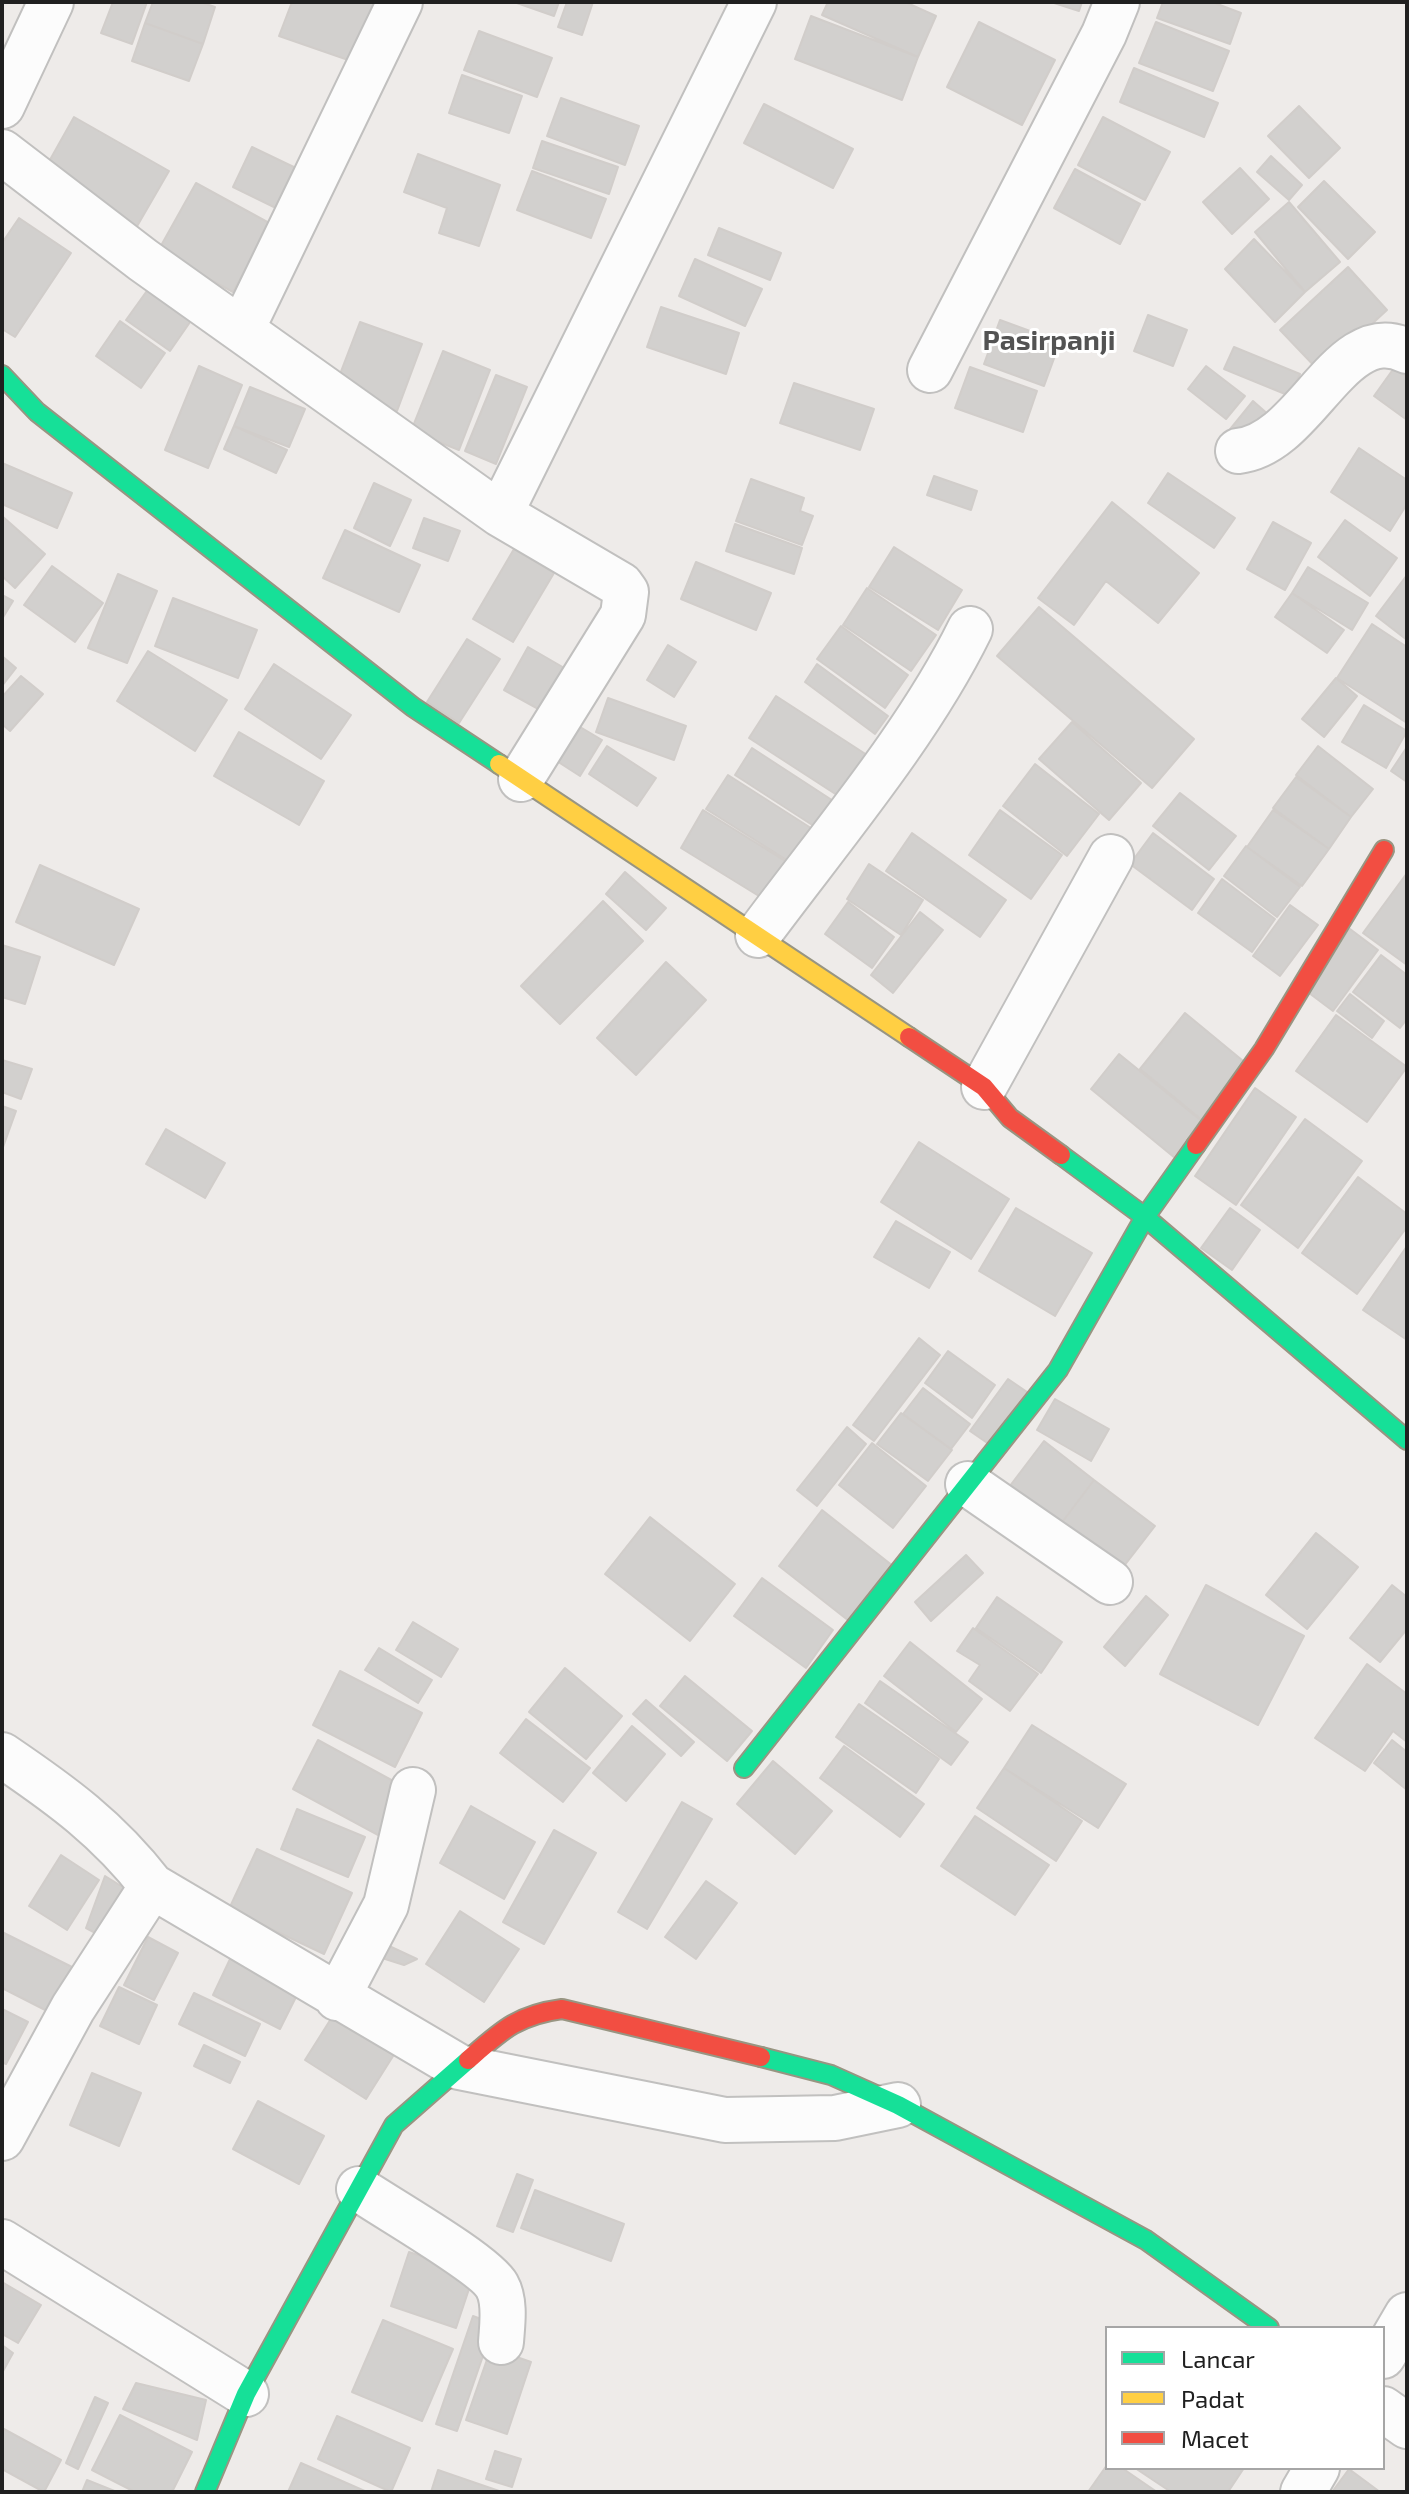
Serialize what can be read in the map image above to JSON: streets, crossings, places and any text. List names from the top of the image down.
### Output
{
  "districts": ["Pasirpanji"],
  "legend": ["Lancar", "Padat", "Macet"]
}
